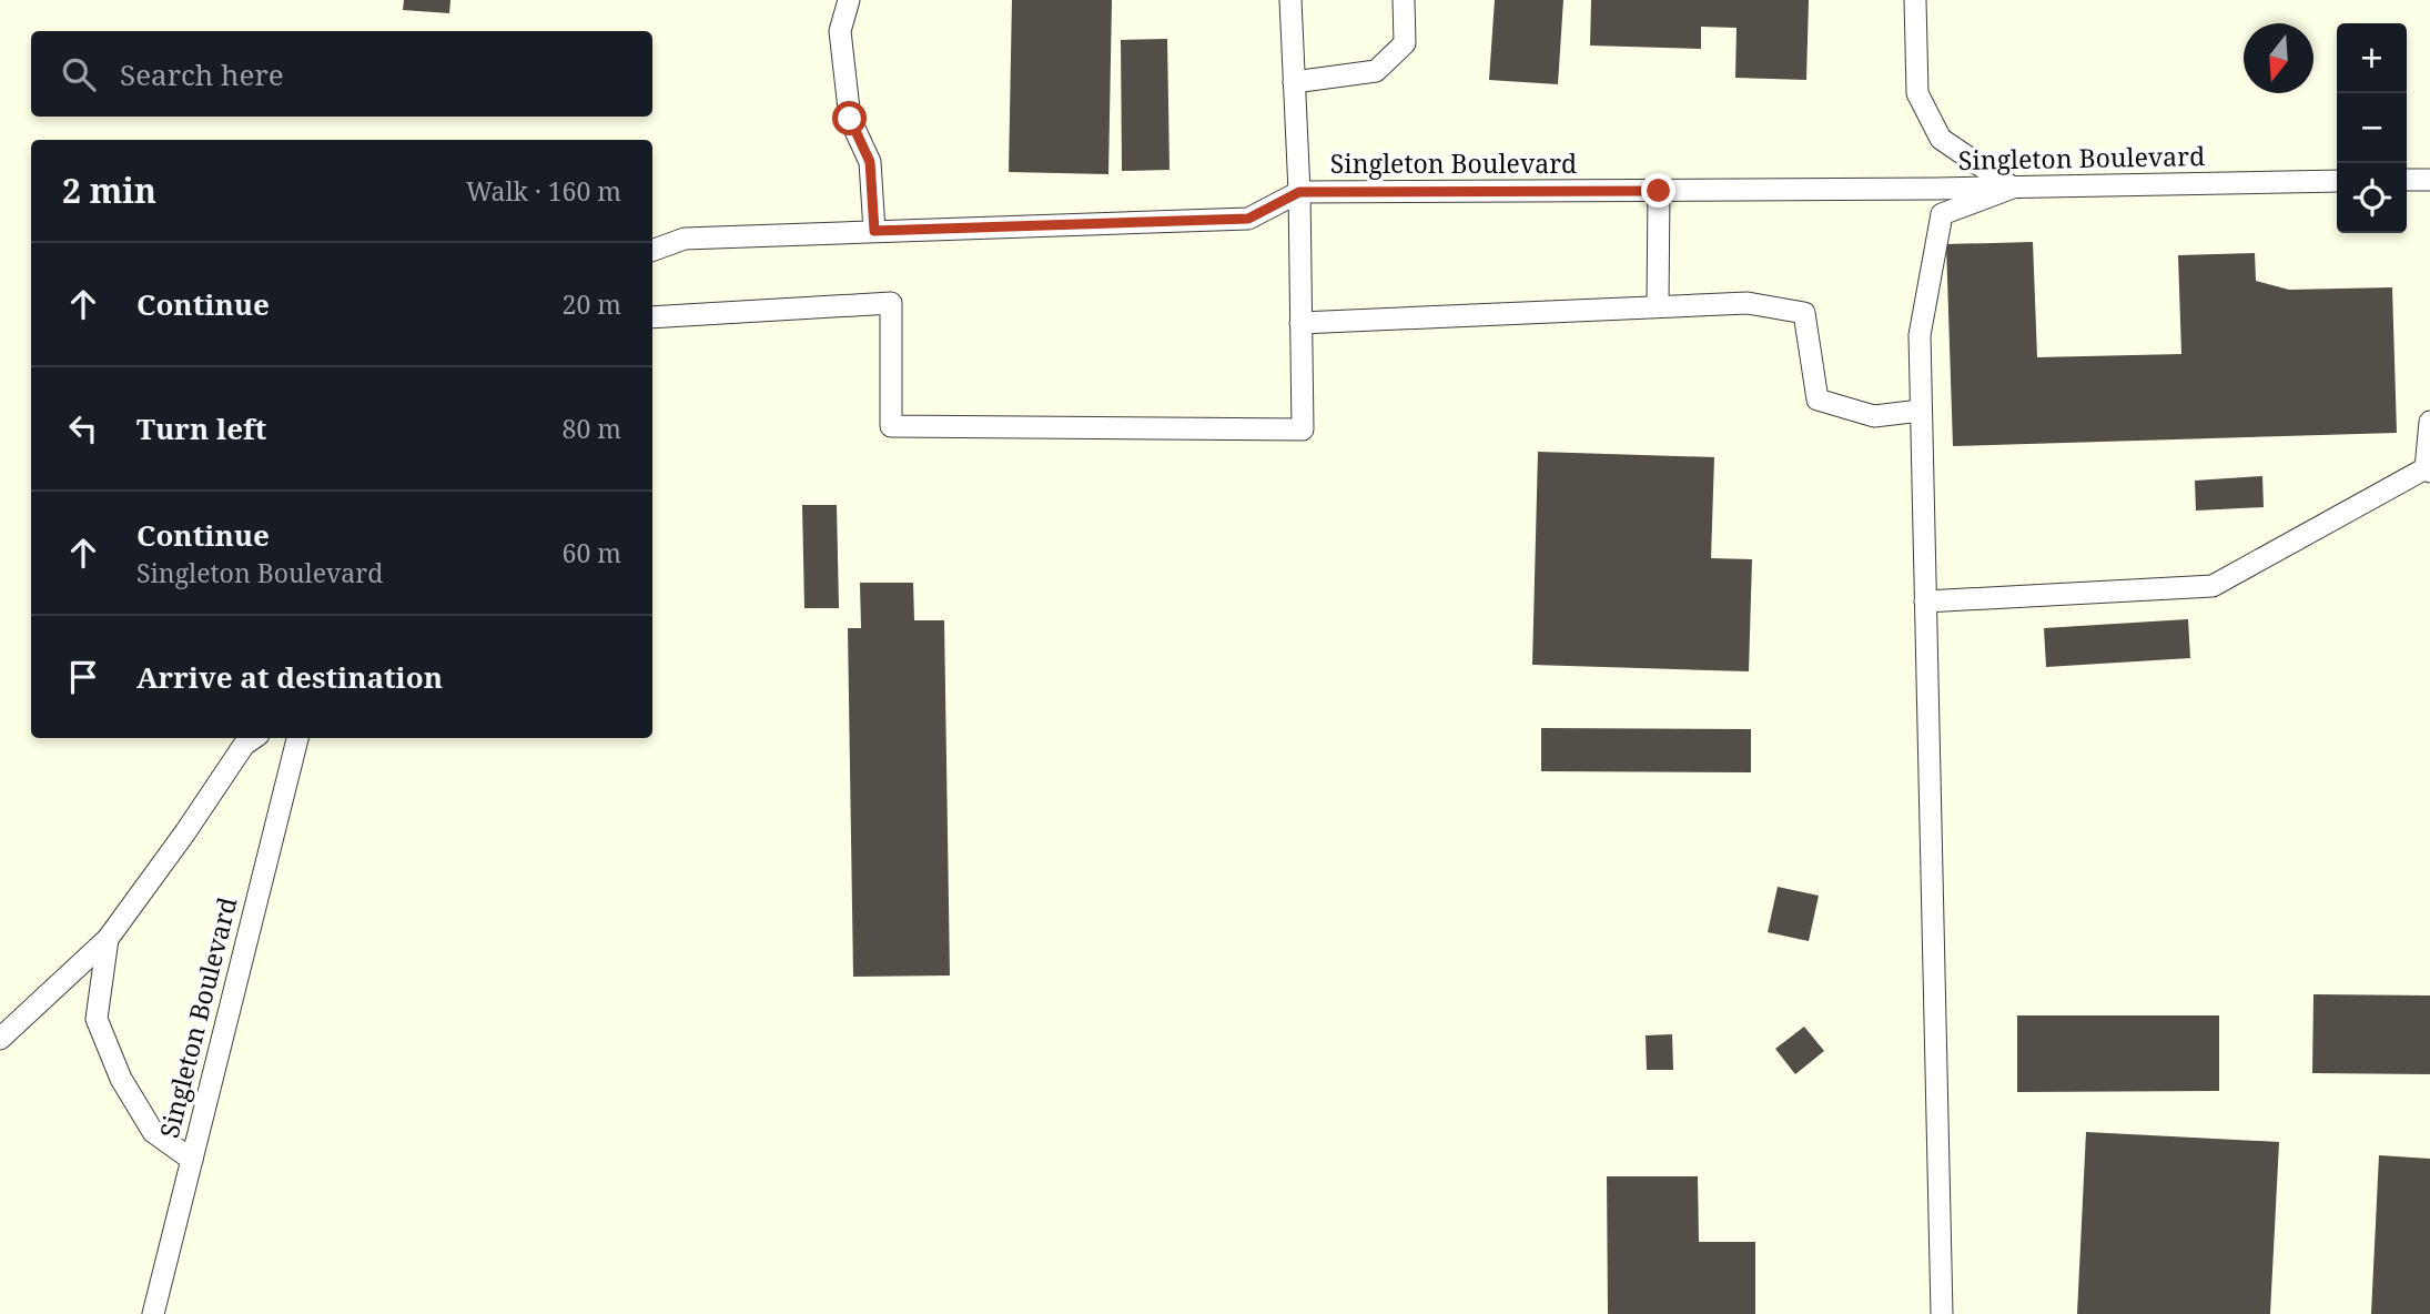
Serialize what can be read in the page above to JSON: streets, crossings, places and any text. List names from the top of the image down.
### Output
{
  "streets": {
    "lane": ["Singleton Boulevard"]
  },
  "north": "bottom",
  "page": {
    "map_buttons": ["+", "−"],
    "search": "Search here",
    "heading": ["2 min", "Walk · 160 m"],
    "list": [
      ["Continue", "20 m"],
      ["Turn left", "80 m"],
      ["Continue", "Singleton Boulevard", "60 m"],
      "Arrive at destination"
    ]
  }
}
